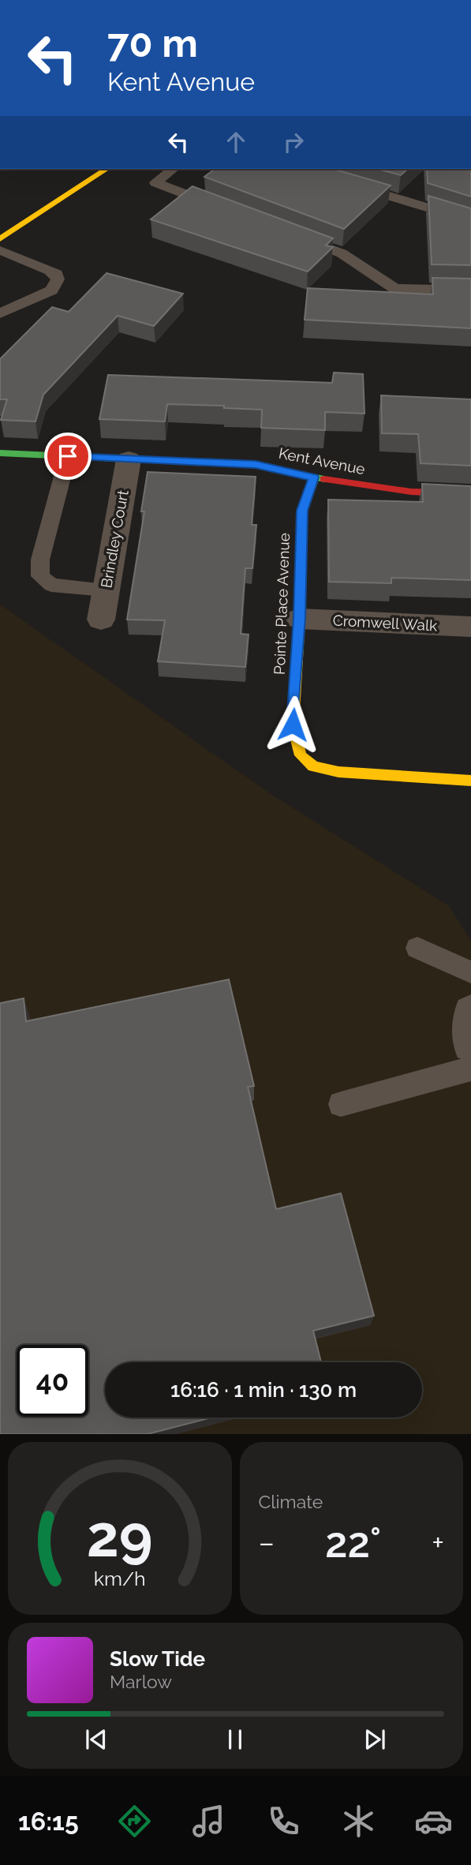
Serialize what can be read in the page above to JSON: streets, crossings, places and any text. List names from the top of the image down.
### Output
{
  "streets": {
    "street": [
      "Kent Avenue",
      "Brindley Court",
      "Pointe Place Avenue",
      "Cromwell Walk"
    ]
  },
  "crossings": [
    ["Kent Avenue", "Brindley Court"],
    ["Kent Avenue", "Pointe Place Avenue"],
    ["Pointe Place Avenue", "Cromwell Walk"]
  ],
  "page": {
    "turn": ["70 m", "Kent Avenue"],
    "limit": "40",
    "trip": "16:16 · 1 min · 130 m",
    "tile": "Climate",
    "heat": ["−", "22°", "+"],
    "song": ["Slow Tide", "Marlow"],
    "tabs": "16:15",
    "gauge": ["29", "km/h"]
  }
}
